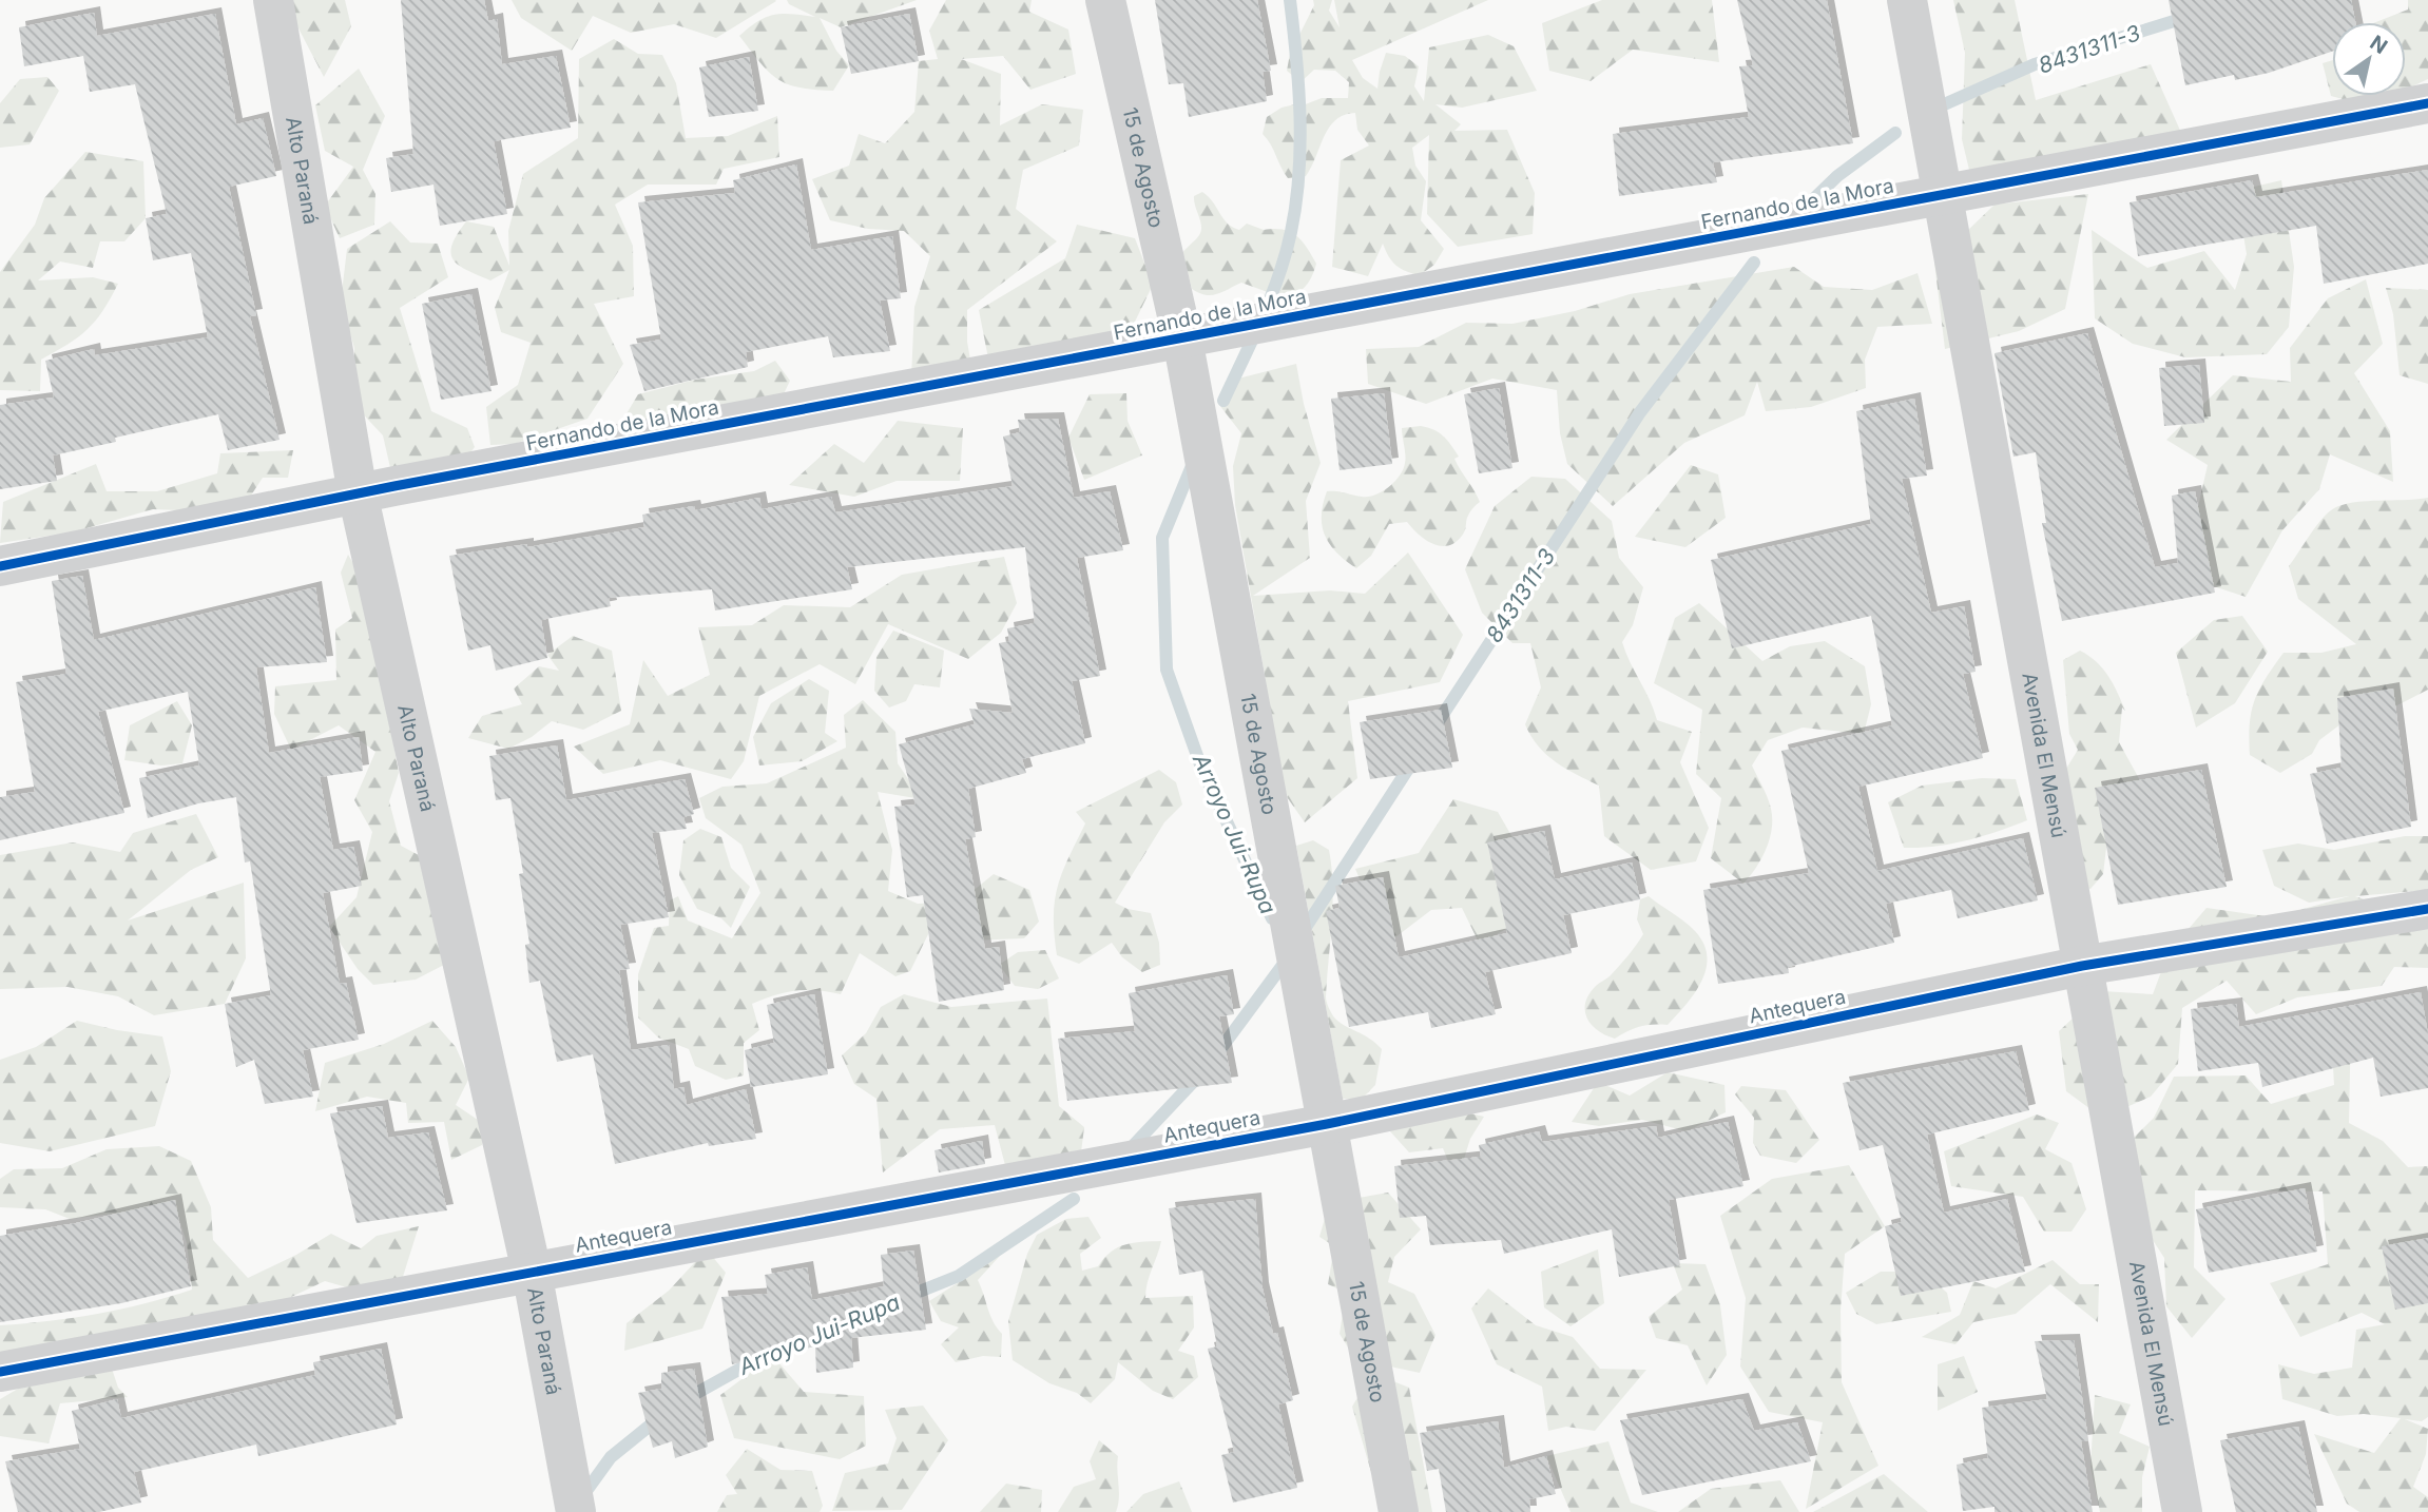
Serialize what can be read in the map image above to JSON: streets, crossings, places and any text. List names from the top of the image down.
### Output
{
  "streets": {
    "street": [
      "15 de Agosto",
      "Alto Paraná",
      "Fernando de la Mora",
      "Avenida El Mensú",
      "Antequera"
    ]
  },
  "crossings": [
    ["15 de Agosto", "Fernando de la Mora"],
    ["15 de Agosto", "Antequera"],
    ["Alto Paraná", "Fernando de la Mora"],
    ["Alto Paraná", "Antequera"],
    ["Fernando de la Mora", "Avenida El Mensú"],
    ["Avenida El Mensú", "Antequera"]
  ],
  "water": ["8431311-3", "Arroyo Jui-Rupa"],
  "north": "top right"
}
